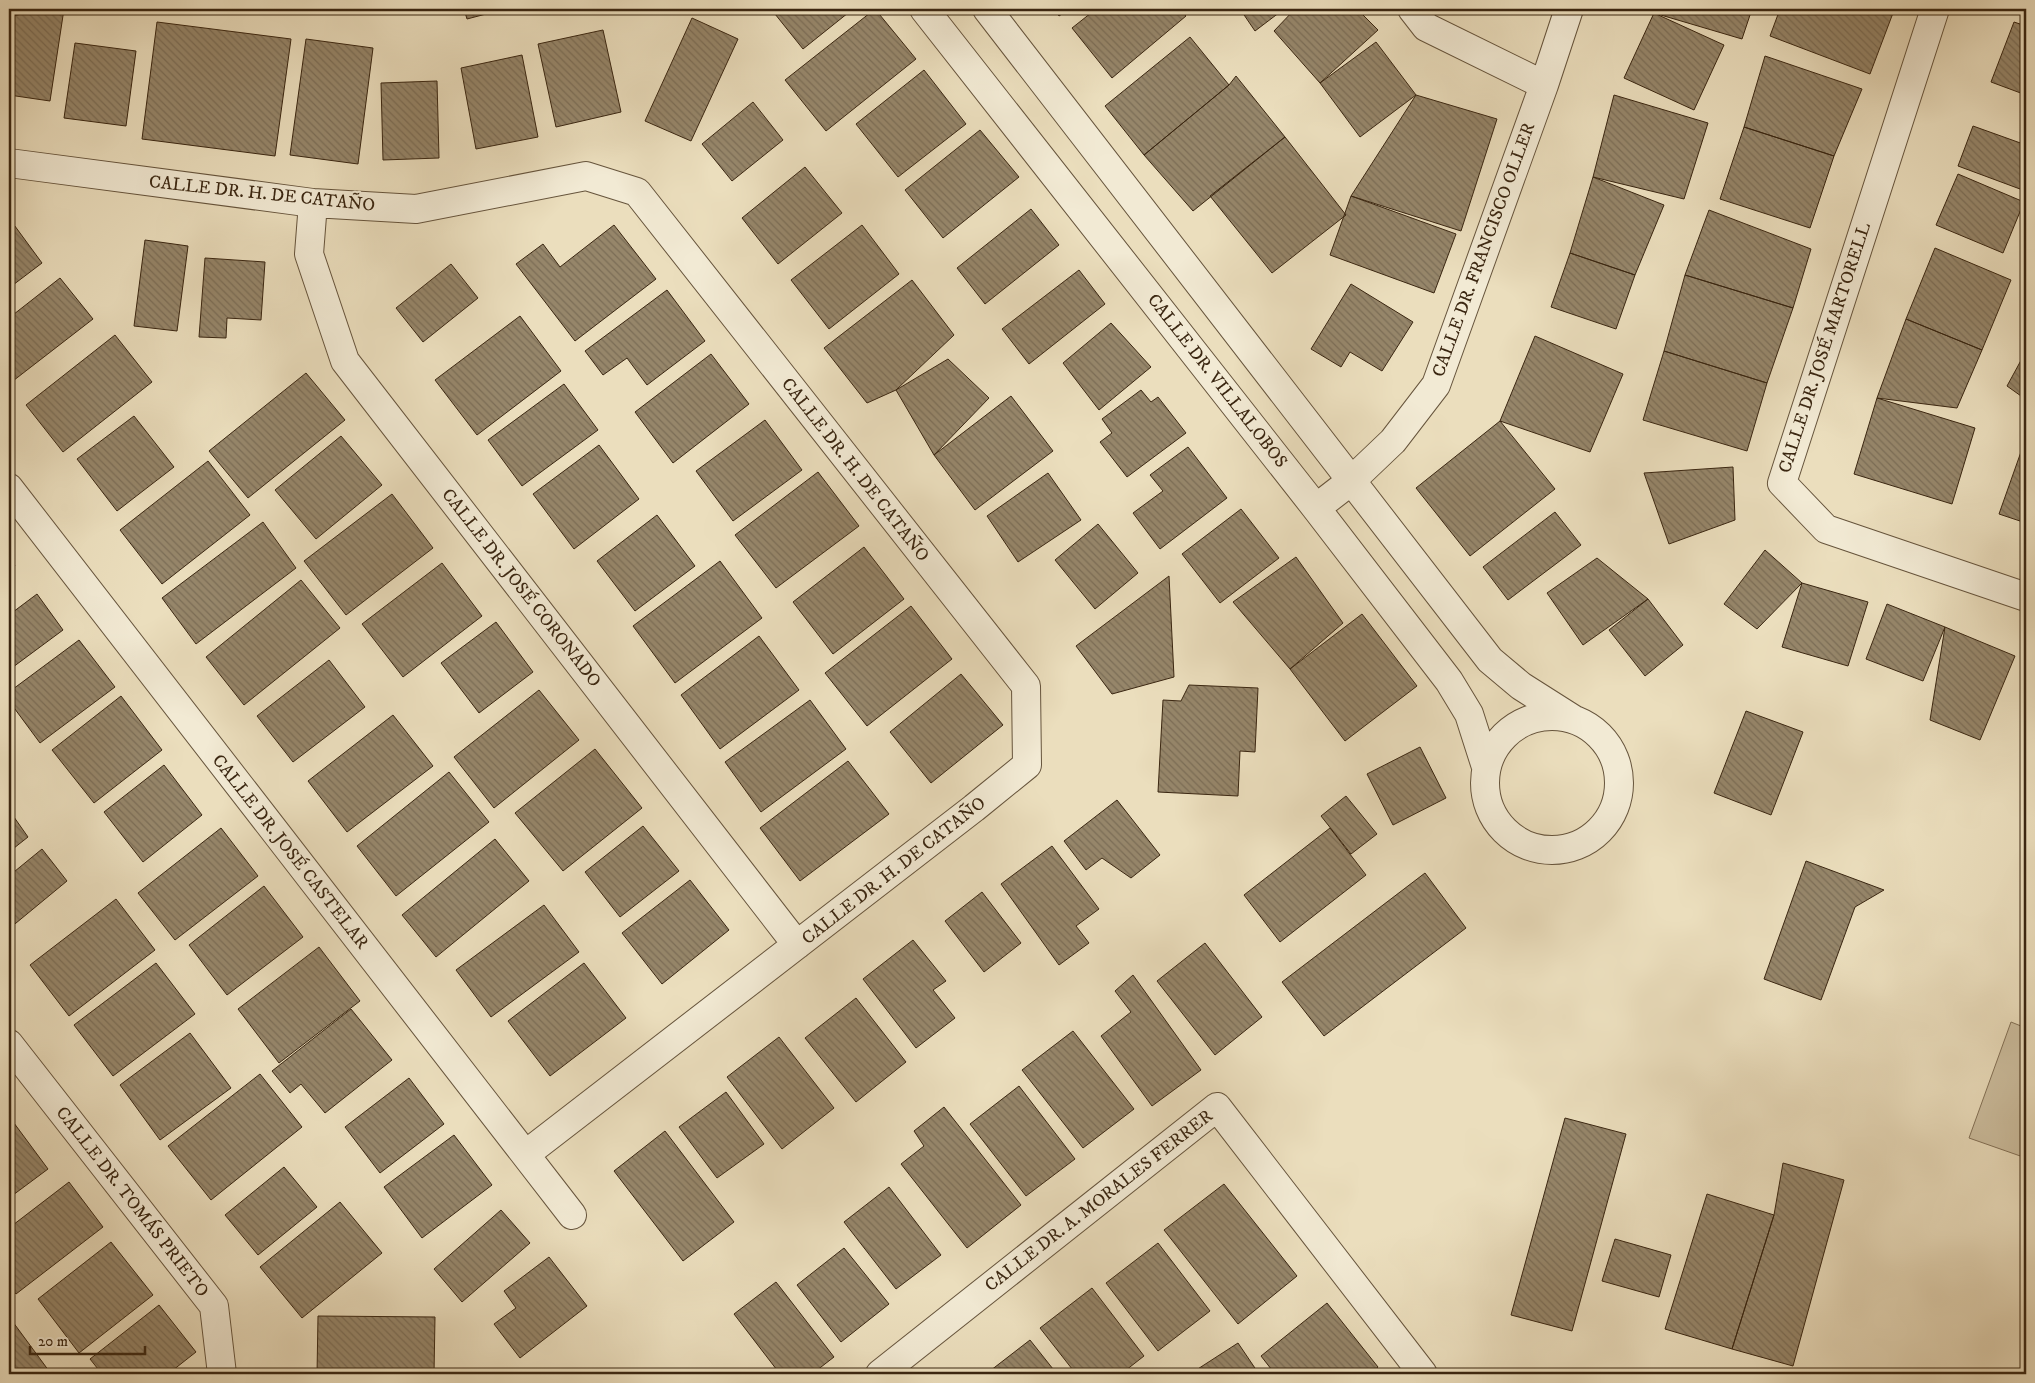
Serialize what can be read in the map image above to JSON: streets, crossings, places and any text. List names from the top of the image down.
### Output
{
  "streets": {
    "street": [
      "CALLE DR. H. DE CATAÑO",
      "CALLE DR. FRANCISCO OLLER",
      "CALLE DR. JOSÉ MARTORELL",
      "CALLE DR. VILLALOBOS",
      "CALLE DR. JOSÉ CORONADO",
      "CALLE DR. JOSÉ CASTELAR",
      "CALLE DR. A. MORALES FERRER",
      "CALLE DR. TOMÁS PRIETO"
    ]
  },
  "crossings": [
    ["CALLE DR. H. DE CATAÑO", "CALLE DR. JOSÉ CORONADO"],
    ["CALLE DR. H. DE CATAÑO", "CALLE DR. JOSÉ CASTELAR"],
    ["CALLE DR. FRANCISCO OLLER", "CALLE DR. VILLALOBOS"]
  ],
  "scale_bar": "20 m"
}
